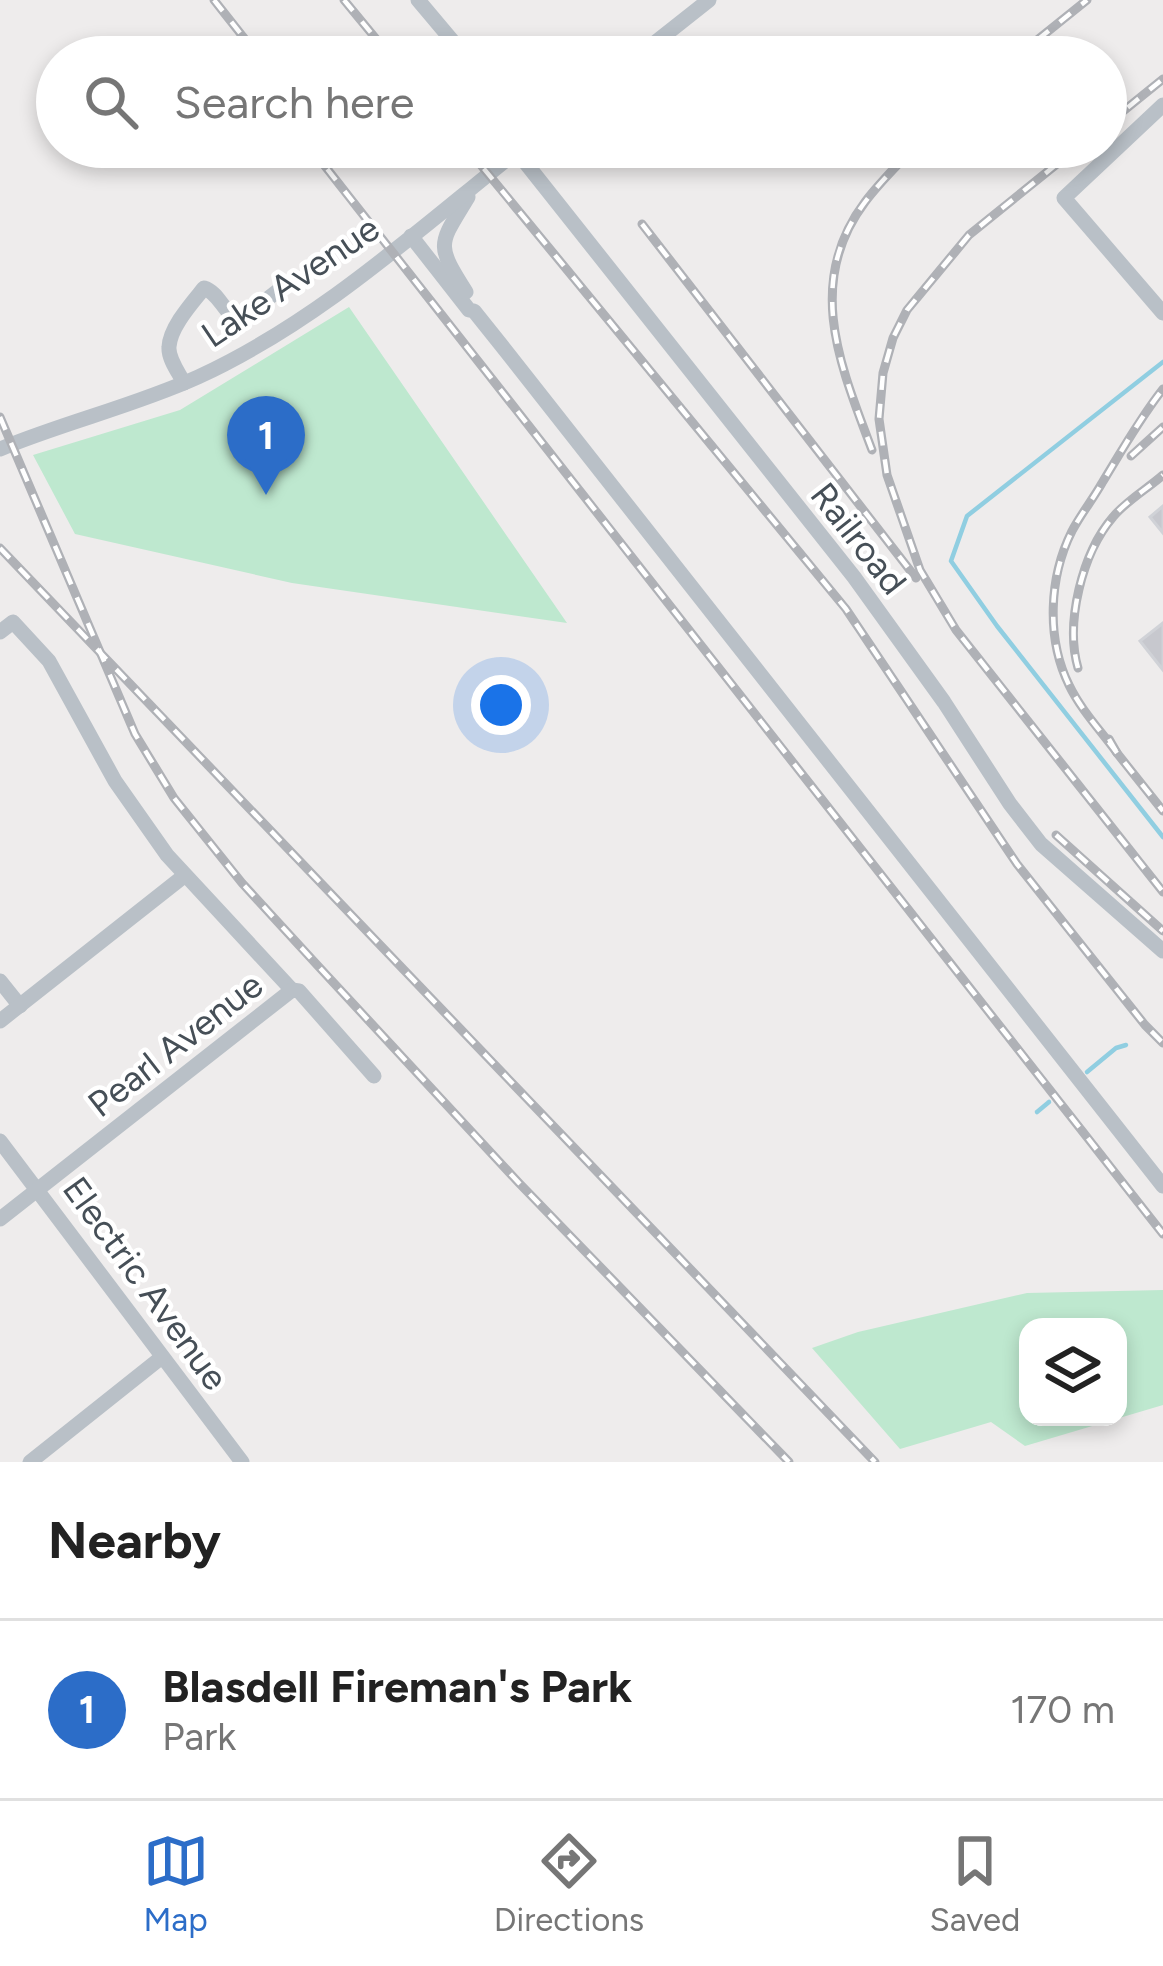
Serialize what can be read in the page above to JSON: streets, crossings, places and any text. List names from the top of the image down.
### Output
{
  "streets": {
    "street": [
      "Lake Avenue",
      "Railroad",
      "Pearl Avenue",
      "Electric Avenue"
    ]
  },
  "crossings": [
    ["Pearl Avenue", "Electric Avenue"]
  ],
  "page": {
    "search": "Search here",
    "pins": "1",
    "heading": "Nearby",
    "list": [
      {
        "mark": "1",
        "name": "Blasdell Fireman's Park",
        "note": "Park",
        "value": "170 m"
      }
    ],
    "nav": ["Map", "Directions", "Saved"]
  }
}
